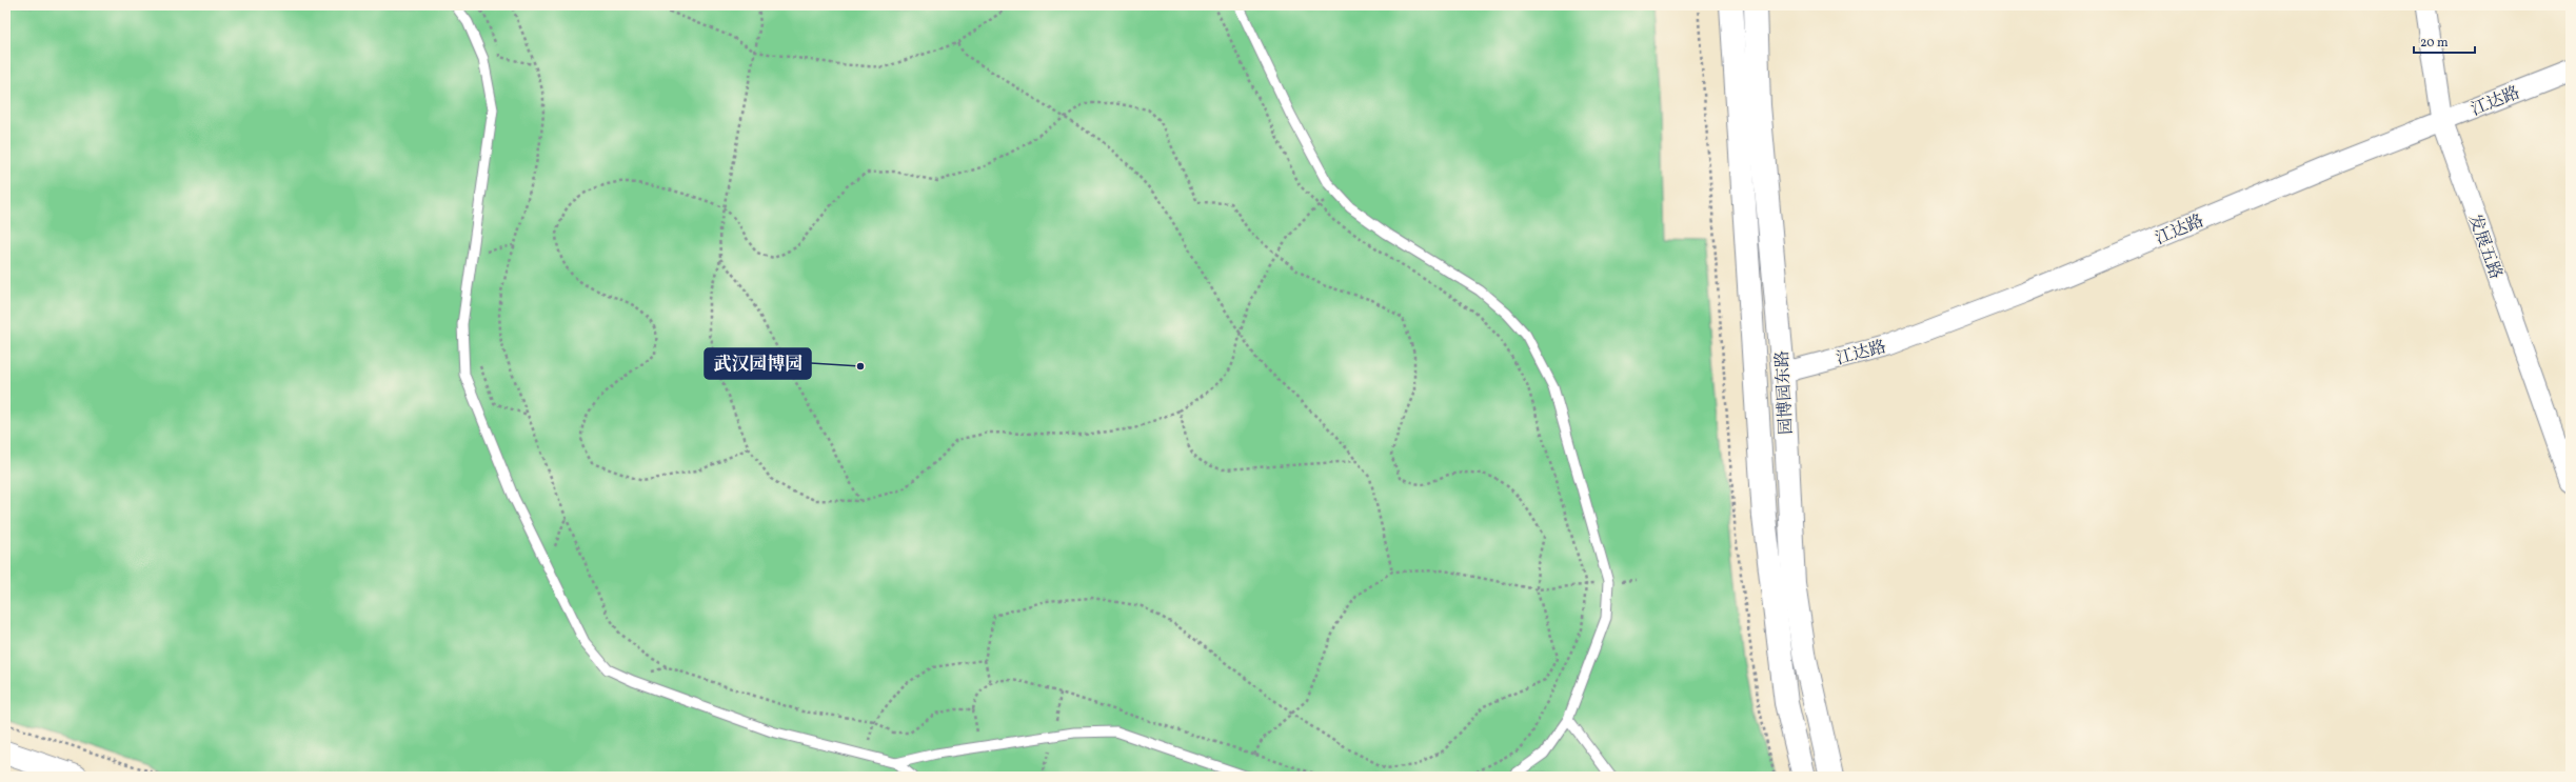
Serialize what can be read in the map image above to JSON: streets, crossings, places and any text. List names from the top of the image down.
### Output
{
  "streets": {
    "main road": ["园博园东路"],
    "street": ["江达路", "发展五路"]
  },
  "crossings": [
    ["江达路", "发展五路"],
    ["江达路", "园博园东路"]
  ],
  "places": ["武汉园博园"],
  "scale_bar": "20 m"
}
